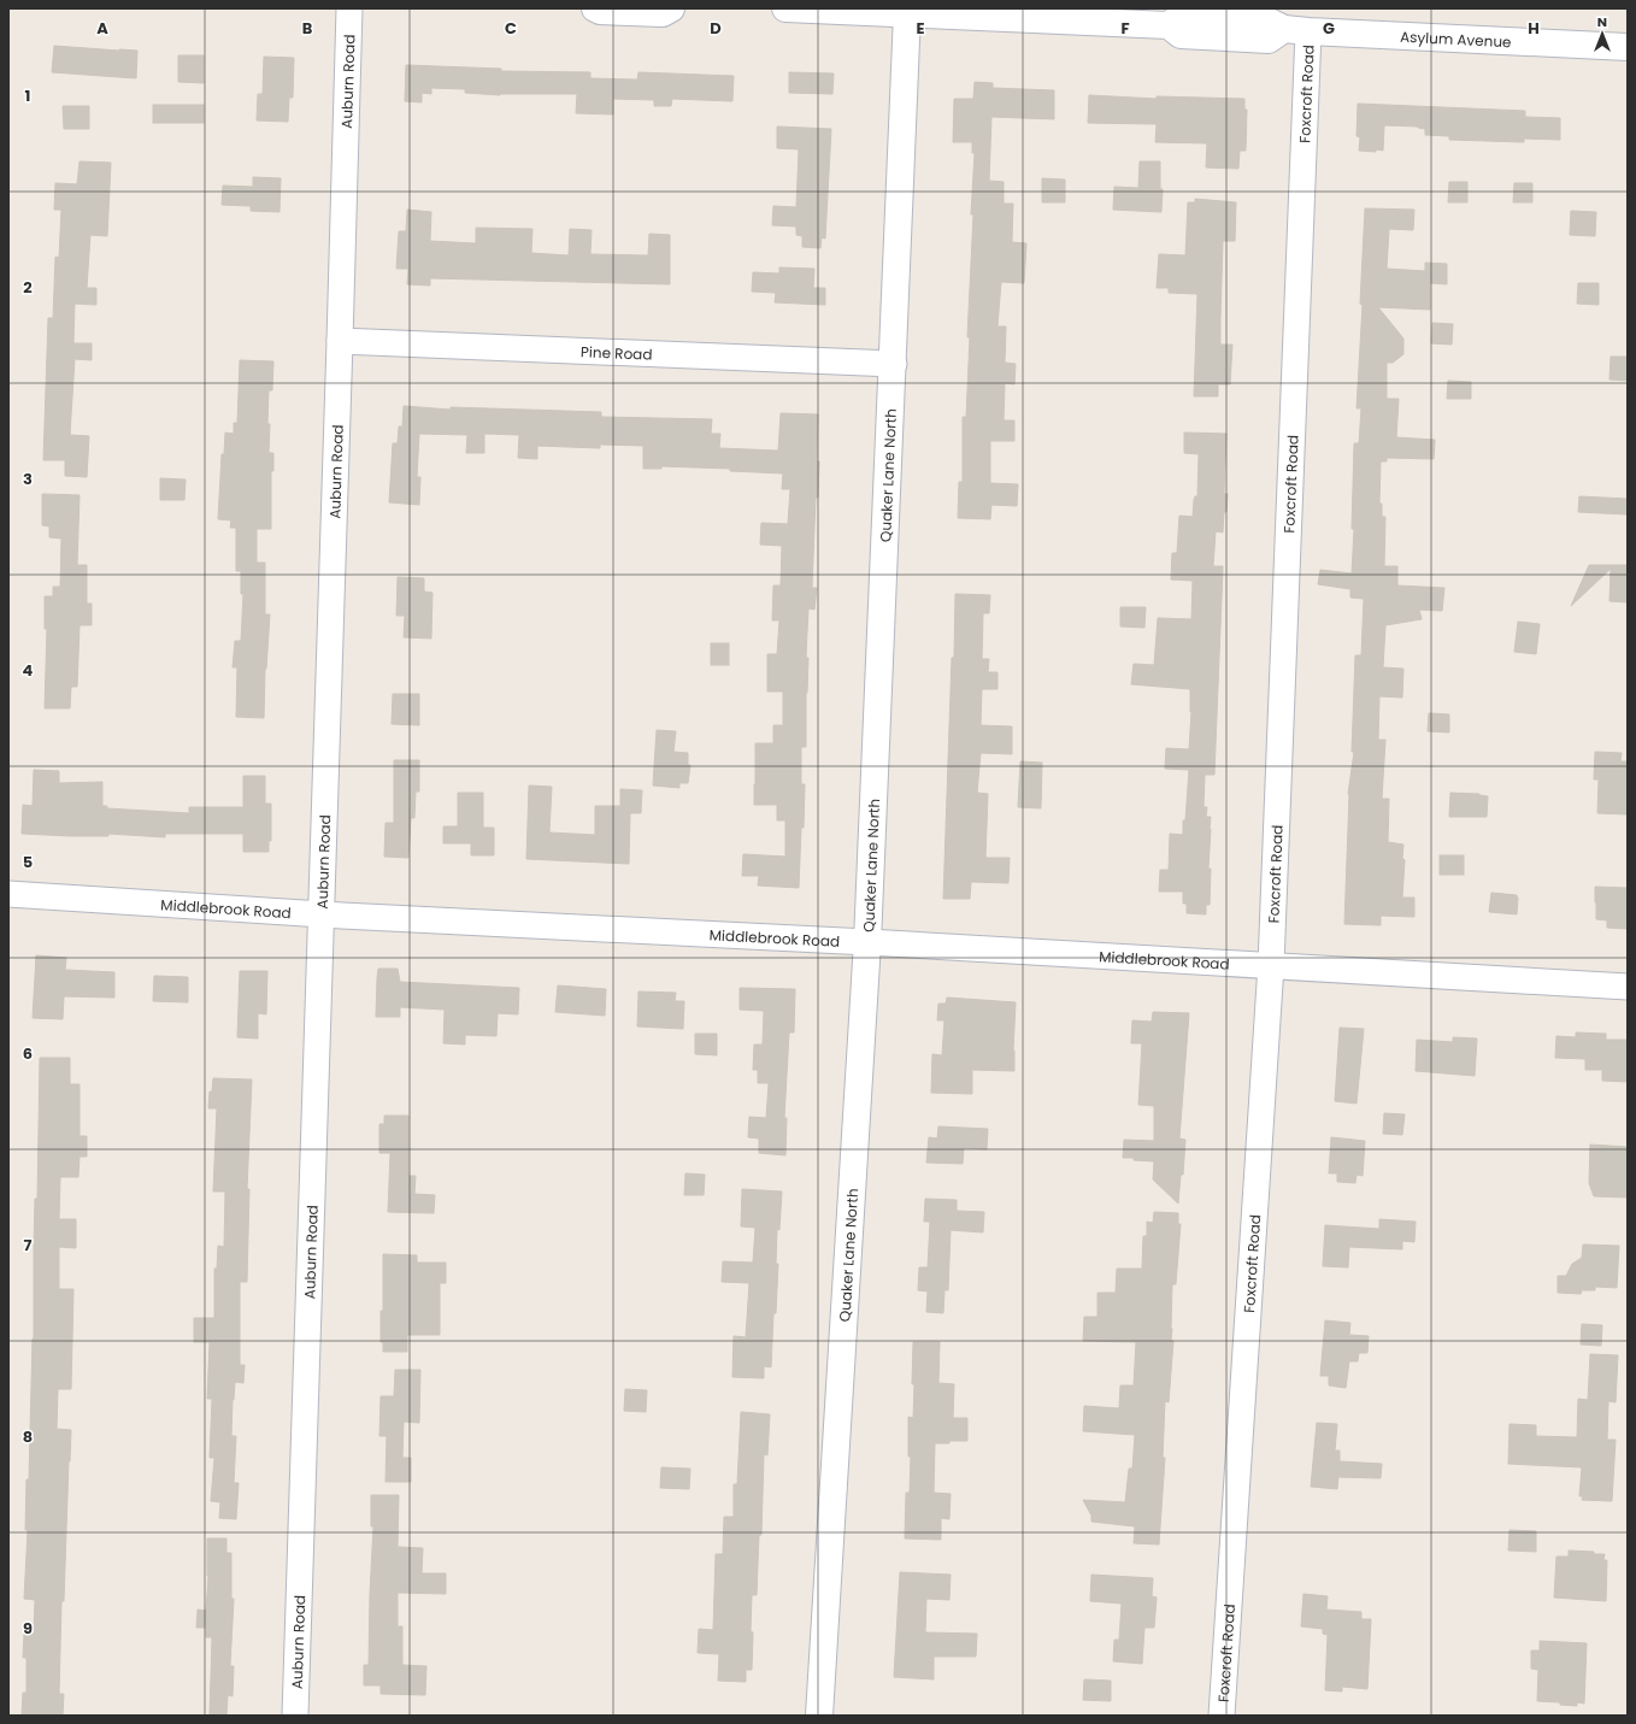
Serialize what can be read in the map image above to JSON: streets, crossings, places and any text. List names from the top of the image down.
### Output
{
  "streets": {
    "street": [
      "Asylum Avenue",
      "Auburn Road",
      "Foxcroft Road",
      "Pine Road",
      "Quaker Lane North",
      "Middlebrook Road"
    ]
  },
  "crossings": [
    ["Asylum Avenue", "Foxcroft Road"],
    ["Asylum Avenue", "Quaker Lane North"],
    ["Auburn Road", "Pine Road"],
    ["Auburn Road", "Middlebrook Road"],
    ["Foxcroft Road", "Middlebrook Road"],
    ["Pine Road", "Quaker Lane North"],
    ["Quaker Lane North", "Middlebrook Road"]
  ],
  "north": "top",
  "grid": {
    "columns": [
      "A",
      "B",
      "C",
      "D",
      "E",
      "F",
      "G",
      "H"
    ],
    "rows": [
      "1",
      "2",
      "3",
      "4",
      "5",
      "6",
      "7",
      "8",
      "9"
    ]
  }
}
